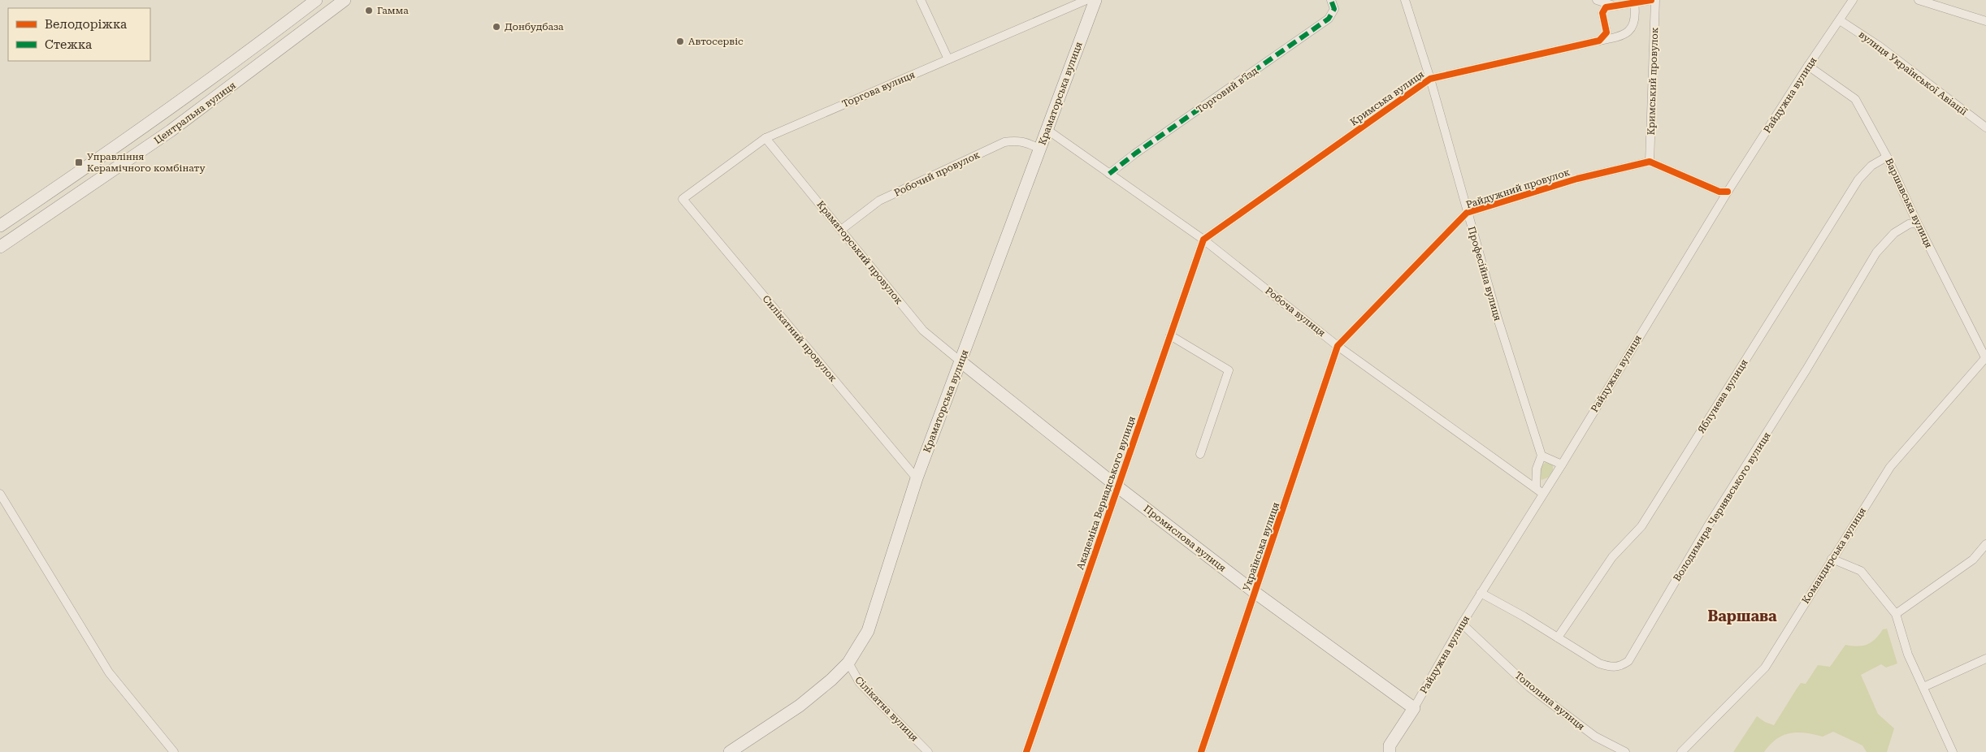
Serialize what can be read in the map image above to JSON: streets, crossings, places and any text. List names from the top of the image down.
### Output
{
  "streets": {
    "street": [
      "вулиця Української Авіації",
      "Кримський провулок",
      "Торгова вулиця",
      "Торговий в’їзд",
      "Краматорська вулиця",
      "Райдужна вулиця",
      "Кримська вулиця",
      "Центральна вулиця",
      "Робочий провулок",
      "Райдужний провулок",
      "Варшавська вулиця",
      "Краматорський провулок",
      "Професійна вулиця",
      "Робоча вулиця",
      "Силікатний провулок",
      "Яблунева вулиця",
      "Академіка Вернадського вулиця",
      "Володимира Чернявського вулиця",
      "Промислова вулиця",
      "Українська вулиця",
      "Командирська вулиця",
      "Тополина вулиця",
      "Сілікатна вулиця"
    ]
  },
  "crossings": [
    ["вулиця Української Авіації", "Райдужна вулиця"],
    ["Кримський провулок", "Райдужний провулок"],
    ["Торгова вулиця", "Краматорський провулок"],
    ["Торгова вулиця", "Силікатний провулок"],
    ["Торговий в’їзд", "Робоча вулиця"],
    ["Краматорська вулиця", "Робочий провулок"],
    ["Краматорська вулиця", "Краматорський провулок"],
    ["Краматорська вулиця", "Робоча вулиця"],
    ["Краматорська вулиця", "Силікатний провулок"],
    ["Краматорська вулиця", "Промислова вулиця"],
    ["Краматорська вулиця", "Сілікатна вулиця"],
    ["Райдужна вулиця", "Варшавська вулиця"],
    ["Райдужна вулиця", "Робоча вулиця"],
    ["Райдужна вулиця", "Володимира Чернявського вулиця"],
    ["Райдужна вулиця", "Промислова вулиця"],
    ["Райдужна вулиця", "Тополина вулиця"],
    ["Кримська вулиця", "Професійна вулиця"],
    ["Кримська вулиця", "Робоча вулиця"],
    ["Кримська вулиця", "Академіка Вернадського вулиця"],
    ["Робочий провулок", "Краматорський провулок"],
    ["Райдужний провулок", "Професійна вулиця"],
    ["Райдужний провулок", "Робоча вулиця"],
    ["Райдужний провулок", "Українська вулиця"],
    ["Варшавська вулиця", "Яблунева вулиця"],
    ["Варшавська вулиця", "Володимира Чернявського вулиця"],
    ["Варшавська вулиця", "Командирська вулиця"],
    ["Краматорський провулок", "Промислова вулиця"],
    ["Робоча вулиця", "Академіка Вернадського вулиця"],
    ["Робоча вулиця", "Українська вулиця"],
    ["Яблунева вулиця", "Володимира Чернявського вулиця"],
    ["Академіка Вернадського вулиця", "Промислова вулиця"],
    ["Промислова вулиця", "Українська вулиця"]
  ],
  "districts": ["Варшава"],
  "places": {
    "other": ["Гамма", "Донбудбаза", "Автосервіс"],
    "transit": ["Управління Керамічного комбінату"]
  },
  "legend": ["Велодоріжка", "Стежка"]
}
